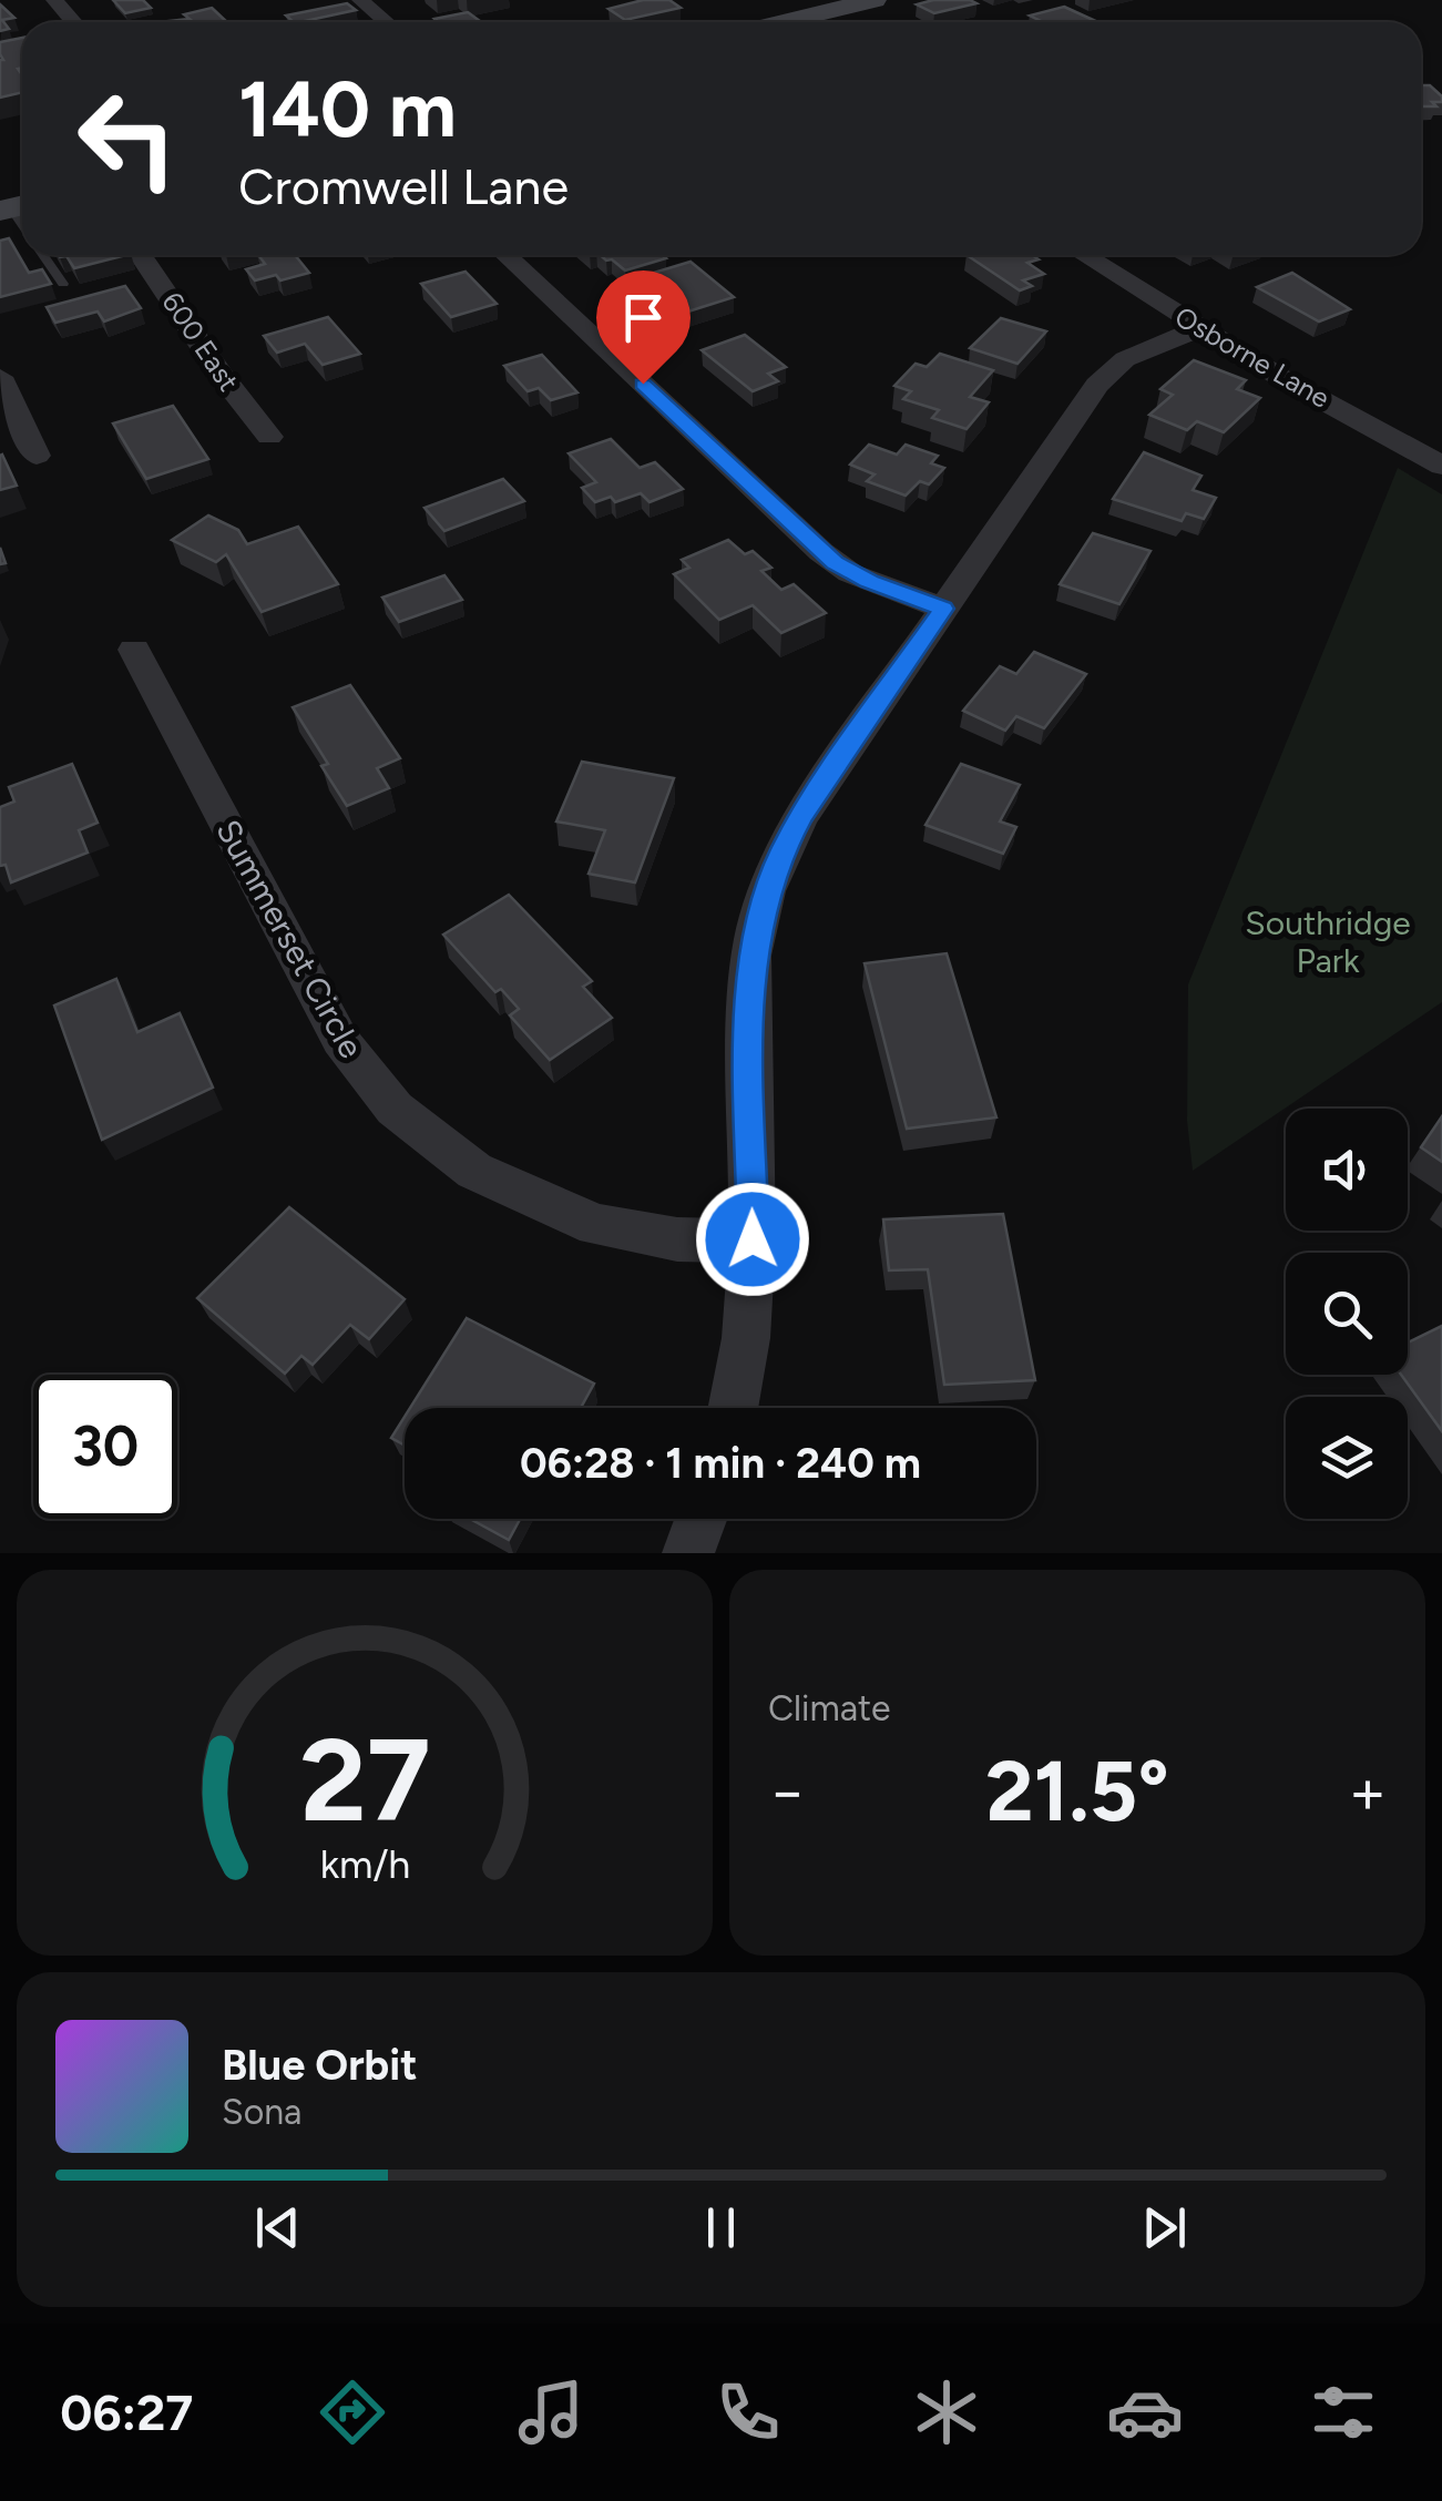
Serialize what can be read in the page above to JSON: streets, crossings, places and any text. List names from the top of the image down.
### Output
{
  "streets": {
    "street": ["600 East", "Osborne Lane", "Summerset Circle"]
  },
  "parks": ["Southridge Park"],
  "page": {
    "turn": ["140 m", "Cromwell Lane"],
    "limit": "30",
    "trip": "06:28 · 1 min · 240 m",
    "tile": "Climate",
    "heat": ["−", "21.5°", "+"],
    "song": ["Blue Orbit", "Sona"],
    "tabs": "06:27",
    "gauge": ["27", "km/h"]
  }
}
